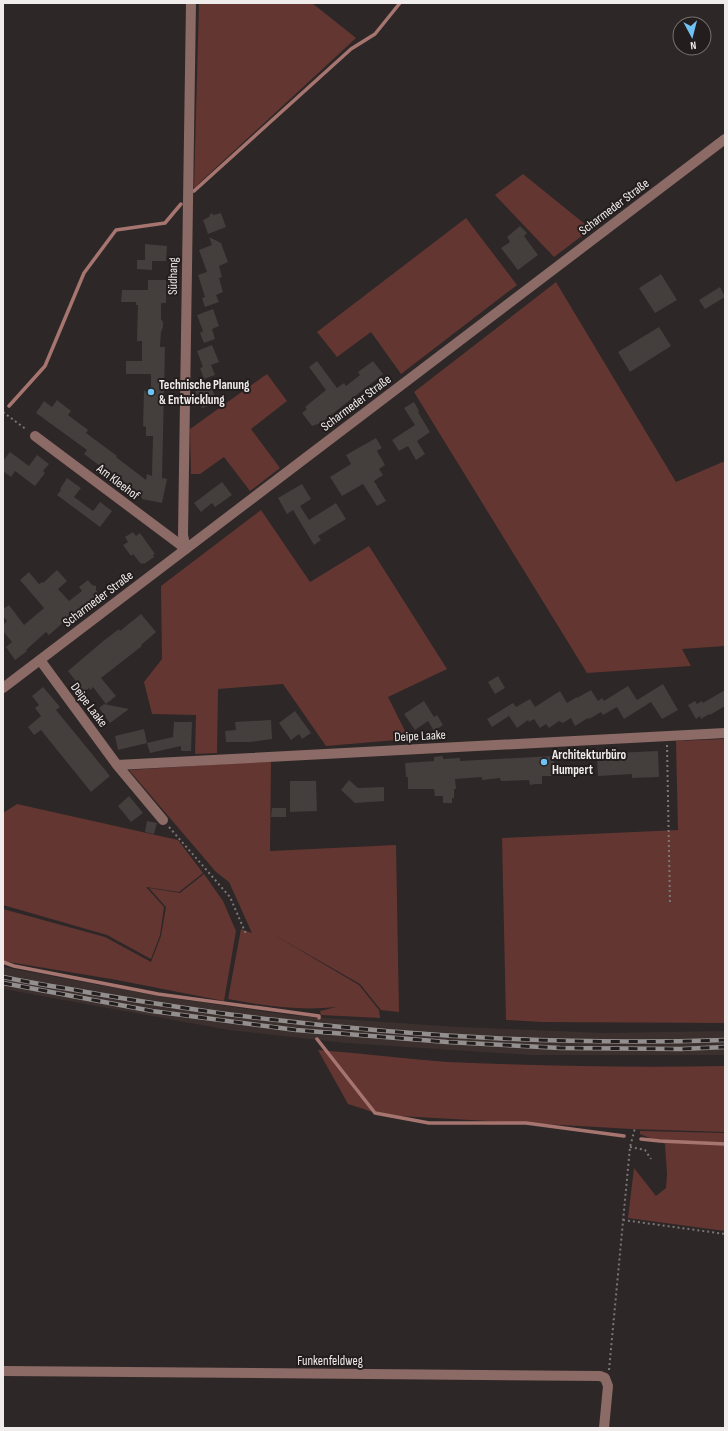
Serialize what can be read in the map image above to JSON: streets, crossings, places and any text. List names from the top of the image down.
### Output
{
  "streets": {
    "street": [
      "Scharmeder Straße",
      "Südhang",
      "Am Kleehof",
      "Deipe Laake",
      "Funkenfeldweg"
    ]
  },
  "crossings": [
    ["Scharmeder Straße", "Südhang"],
    ["Scharmeder Straße", "Am Kleehof"],
    ["Scharmeder Straße", "Deipe Laake"],
    ["Südhang", "Am Kleehof"]
  ],
  "places": ["Technische Planung & Entwicklung", "Architekturbüro Humpert"],
  "north": "bottom"
}
